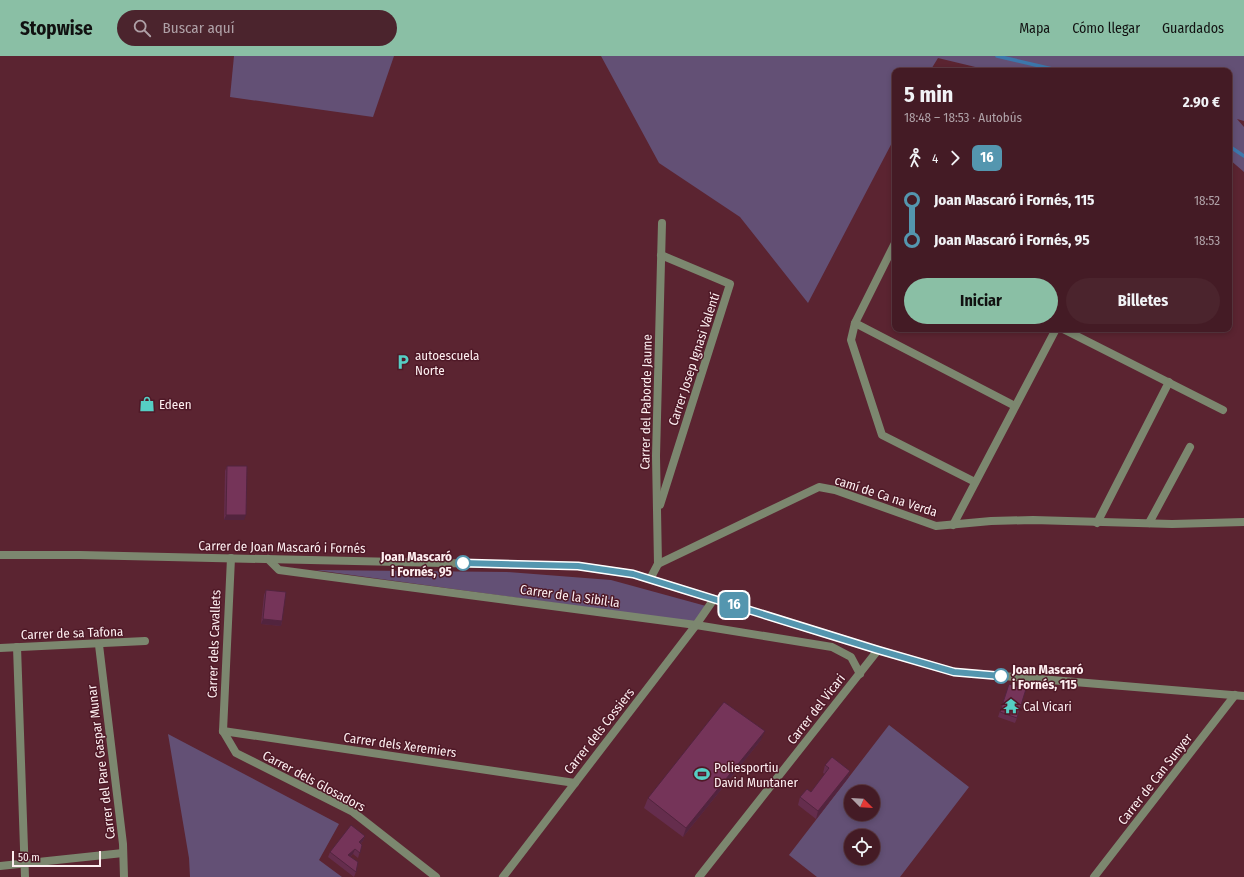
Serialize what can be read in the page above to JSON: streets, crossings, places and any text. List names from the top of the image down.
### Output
{
  "streets": {
    "street": [
      "Carrer Josep Ignasi Valentí",
      "Carrer del Paborde Jaume",
      "camí de Ca na Verda",
      "Carrer de Joan Mascaró i Fornés",
      "Carrer de la Sibil·la",
      "Carrer de sa Tafona",
      "Carrer dels Cavallets",
      "Carrer del Vicari",
      "Carrer dels Cossiers",
      "Carrer dels Xeremiers",
      "Carrer del Pare Gaspar Munar",
      "Carrer de Can Sunyer",
      "Carrer dels Glosadors"
    ]
  },
  "crossings": [
    ["Carrer Josep Ignasi Valentí", "Carrer del Paborde Jaume"],
    ["Carrer del Paborde Jaume", "camí de Ca na Verda"],
    ["Carrer del Paborde Jaume", "Carrer de Joan Mascaró i Fornés"],
    ["Carrer de Joan Mascaró i Fornés", "Carrer de la Sibil·la"],
    ["Carrer de Joan Mascaró i Fornés", "Carrer dels Cavallets"],
    ["Carrer de Joan Mascaró i Fornés", "Carrer del Vicari"],
    ["Carrer de Joan Mascaró i Fornés", "Carrer dels Cossiers"],
    ["Carrer de Joan Mascaró i Fornés", "Carrer de Can Sunyer"],
    ["Carrer de la Sibil·la", "Carrer del Vicari"],
    ["Carrer de la Sibil·la", "Carrer dels Cossiers"],
    ["Carrer de sa Tafona", "Carrer del Pare Gaspar Munar"],
    ["Carrer dels Cavallets", "Carrer dels Xeremiers"],
    ["Carrer dels Cavallets", "Carrer dels Glosadors"],
    ["Carrer dels Cossiers", "Carrer dels Xeremiers"],
    ["Carrer dels Xeremiers", "Carrer dels Glosadors"]
  ],
  "places": {
    "parking": ["autoescuela Norte"],
    "shop": ["Edeen"],
    "other": ["Joan Mascaró i Fornés, 95", "Joan Mascaró i Fornés, 115"],
    "temple": ["Cal Vicari"],
    "sports": ["Poliesportiu David Muntaner"]
  },
  "lines": ["bus line 16"],
  "scale_bar": "50 m",
  "north": "bottom right",
  "page": {
    "header": "Stopwise",
    "search": "Buscar aquí",
    "nav": ["Mapa", "Cómo llegar", "Guardados"],
    "on_map": "16",
    "heading": ["5 min", "18:48 – 18:53 · Autobús", "2.90 €"],
    "legs": ["4", "16"],
    "list": [
      {
        "name": "Joan Mascaró i Fornés, 115",
        "value": "18:52"
      },
      {
        "name": "Joan Mascaró i Fornés, 95",
        "value": "18:53"
      }
    ],
    "buttons": ["Iniciar", "Billetes"],
    "scale": "50 m"
  }
}
